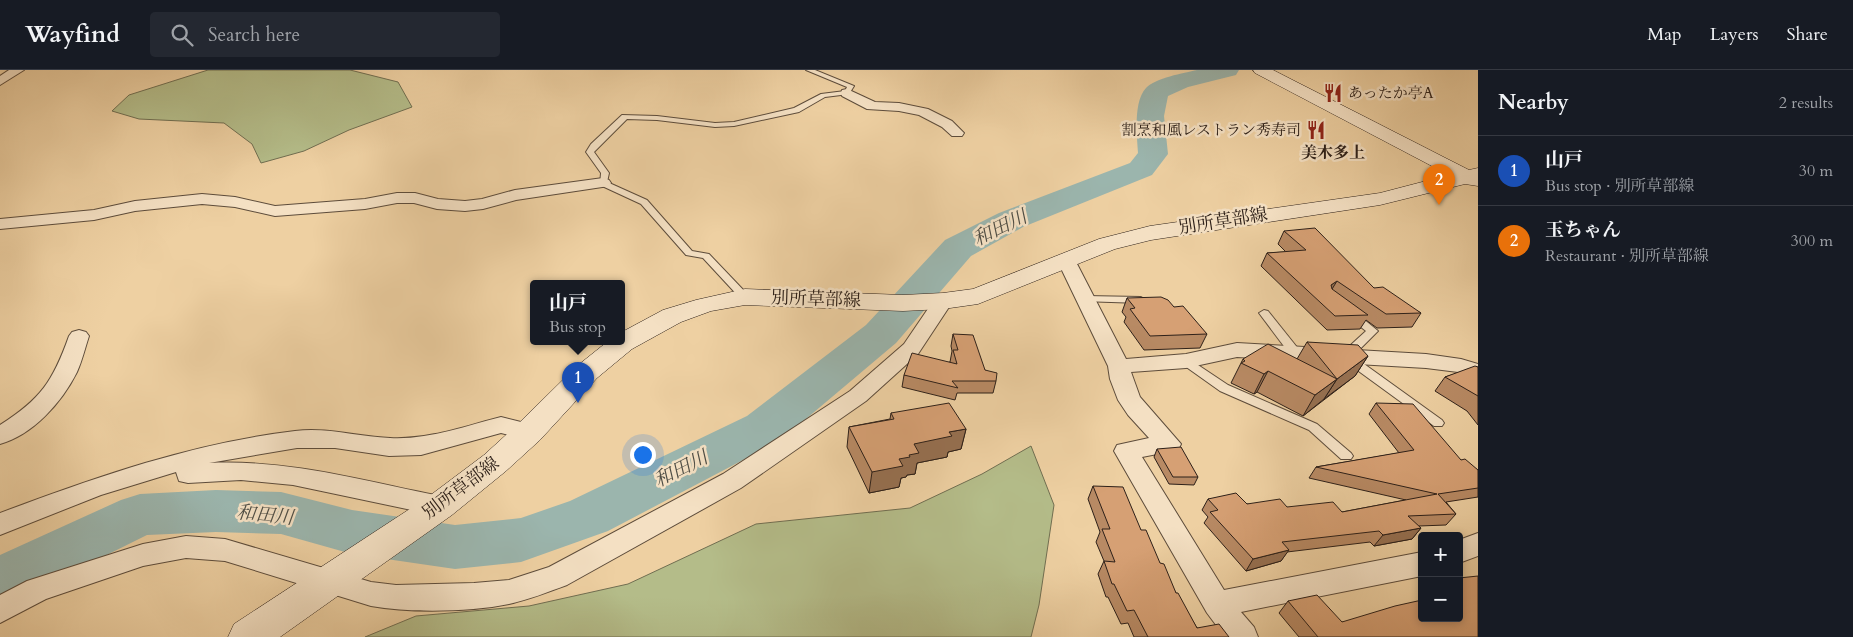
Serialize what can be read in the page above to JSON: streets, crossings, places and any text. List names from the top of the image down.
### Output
{
  "streets": {
    "main road": ["別所草部線"]
  },
  "districts": ["美木多上"],
  "water": ["和田川"],
  "places": {
    "restaurant": ["あったか亭A", "割烹和風レストラン秀寿司"]
  },
  "page": {
    "header": "Wayfind",
    "search": "Search here",
    "nav": ["Map", "Layers", "Share"],
    "heading": ["Nearby", "2 results"],
    "list": [
      {
        "mark": "1",
        "name": "山戸",
        "note": "Bus stop · 別所草部線",
        "value": "30 m"
      },
      {
        "mark": "2",
        "name": "玉ちゃん",
        "note": "Restaurant · 別所草部線",
        "value": "300 m"
      }
    ],
    "pins": ["2", "1"],
    "popup": ["山戸", "Bus stop"],
    "map_buttons": ["+", "−"]
  }
}
